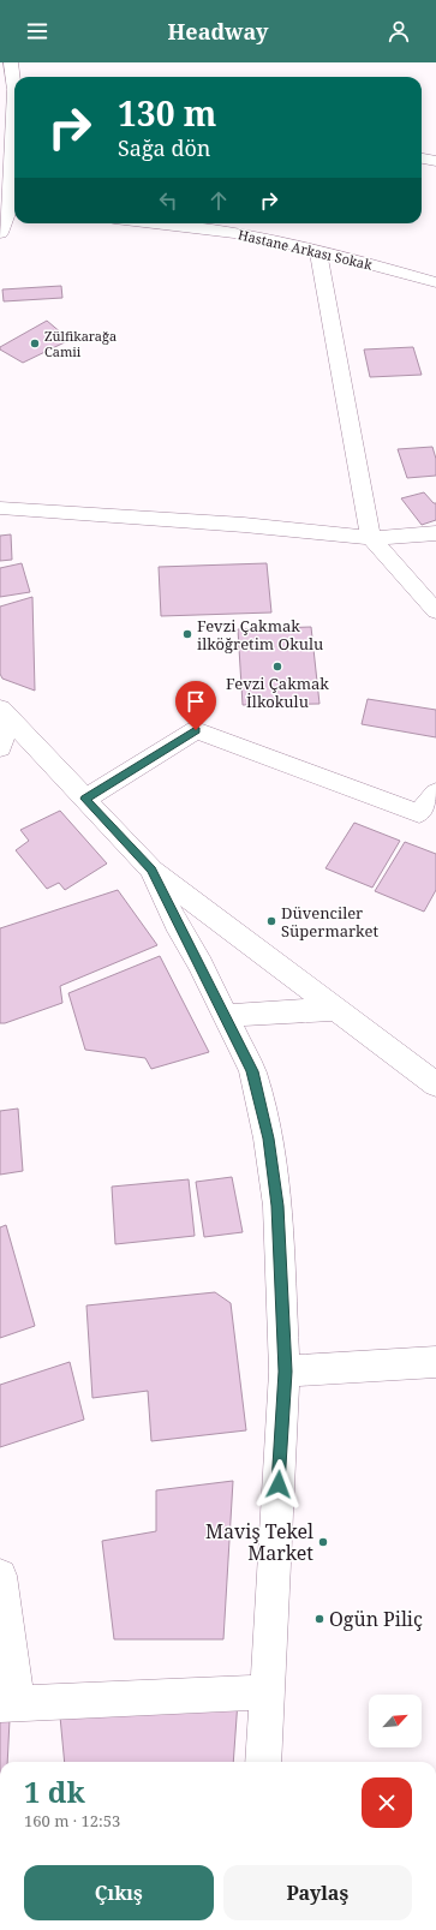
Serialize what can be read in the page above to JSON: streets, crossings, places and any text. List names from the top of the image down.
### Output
{
  "streets": {
    "street": ["Hastane Arkası Sokak"]
  },
  "places": [
    "Zülfikarağa Camii",
    "Fevzi Çakmak ilköğretim Okulu",
    "Fevzi Çakmak İlkokulu",
    "Düvenciler Süpermarket",
    "Maviş Tekel Market",
    "Ogün Piliç"
  ],
  "north": "top right",
  "page": {
    "header": "Headway",
    "turn": ["130 m", "Sağa dön"],
    "heading": ["1 dk", "160 m · 12:53"],
    "buttons": ["Çıkış", "Paylaş"]
  }
}
